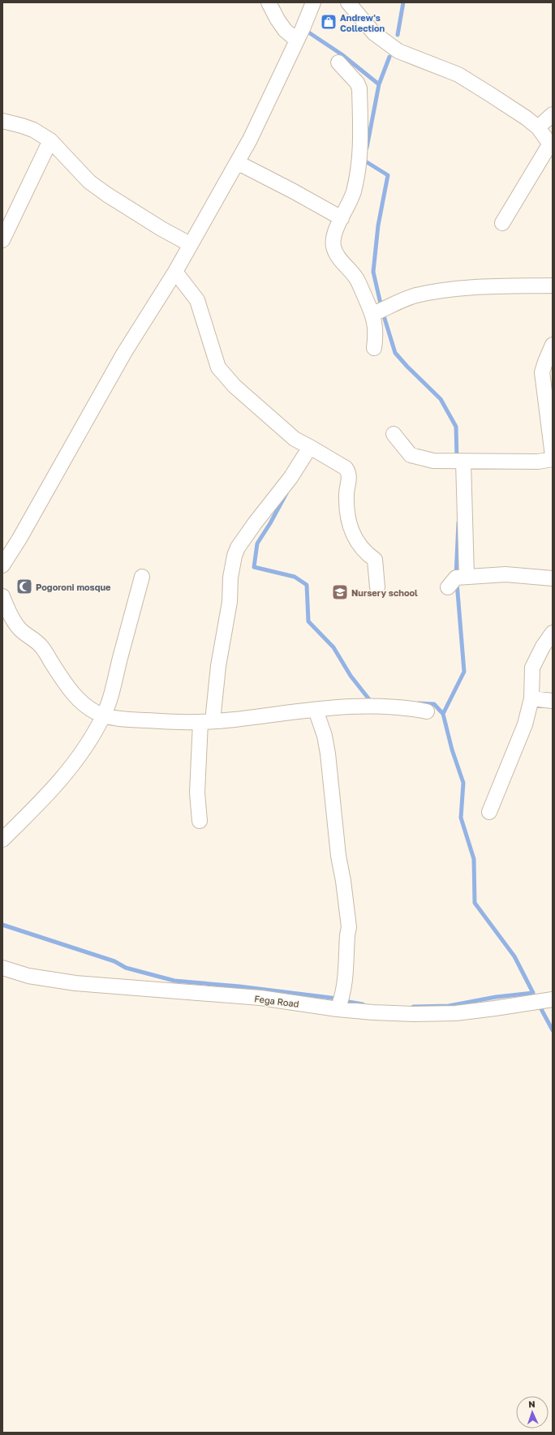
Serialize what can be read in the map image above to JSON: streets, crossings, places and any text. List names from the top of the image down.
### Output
{
  "streets": {
    "street": ["Fega Road"]
  },
  "places": {
    "shop": ["Andrew's Collection"],
    "mosque": ["Pogoroni mosque"],
    "school or university": ["Nursery school"]
  },
  "north": "top"
}
